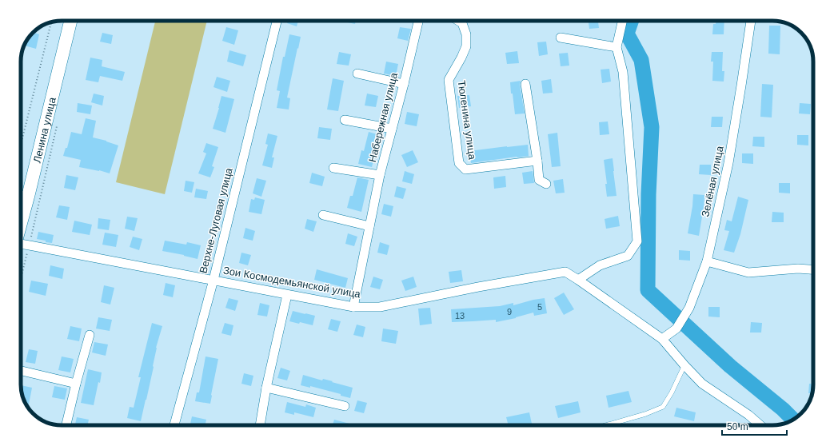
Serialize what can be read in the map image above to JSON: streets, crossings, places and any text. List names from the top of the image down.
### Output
{
  "streets": {
    "main road": ["Ленина улица"],
    "street": [
      "Набережная улица",
      "Тюленина улица",
      "Зелёная улица",
      "Верхне-Луговая улица",
      "Зои Космодемьянской улица"
    ]
  },
  "crossings": [
    ["Набережная улица", "Зои Космодемьянской улица"],
    ["Зелёная улица", "Зои Космодемьянской улица"],
    ["Верхне-Луговая улица", "Зои Космодемьянской улица"]
  ],
  "house_numbers": ["5", "9", "13"],
  "scale_bar": "50 m"
}
